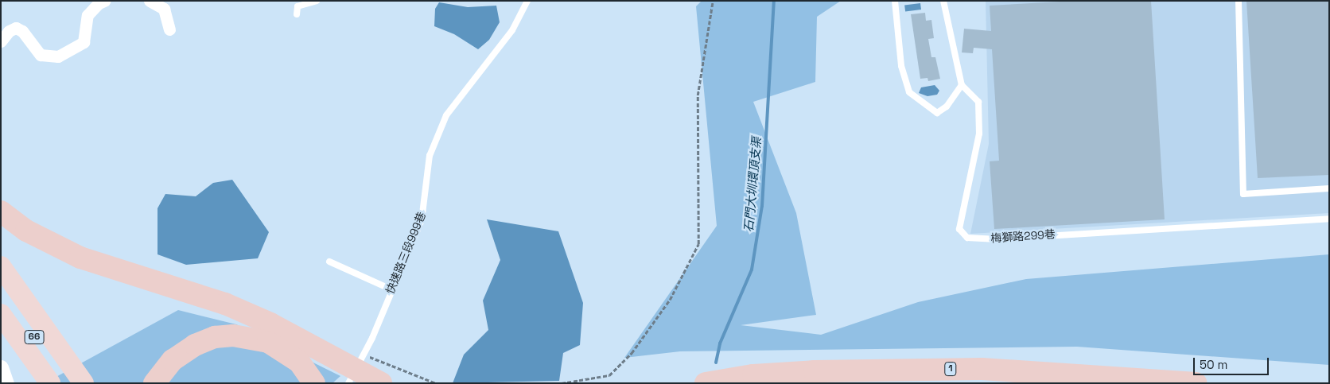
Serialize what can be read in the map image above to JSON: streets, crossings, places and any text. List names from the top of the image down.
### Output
{
  "streets": {
    "highway": ["66", "1"],
    "lane": ["梅獅路299巷", "快速路三段999巷"]
  },
  "water": ["石門大圳環頂支渠"],
  "scale_bar": "50 m"
}
